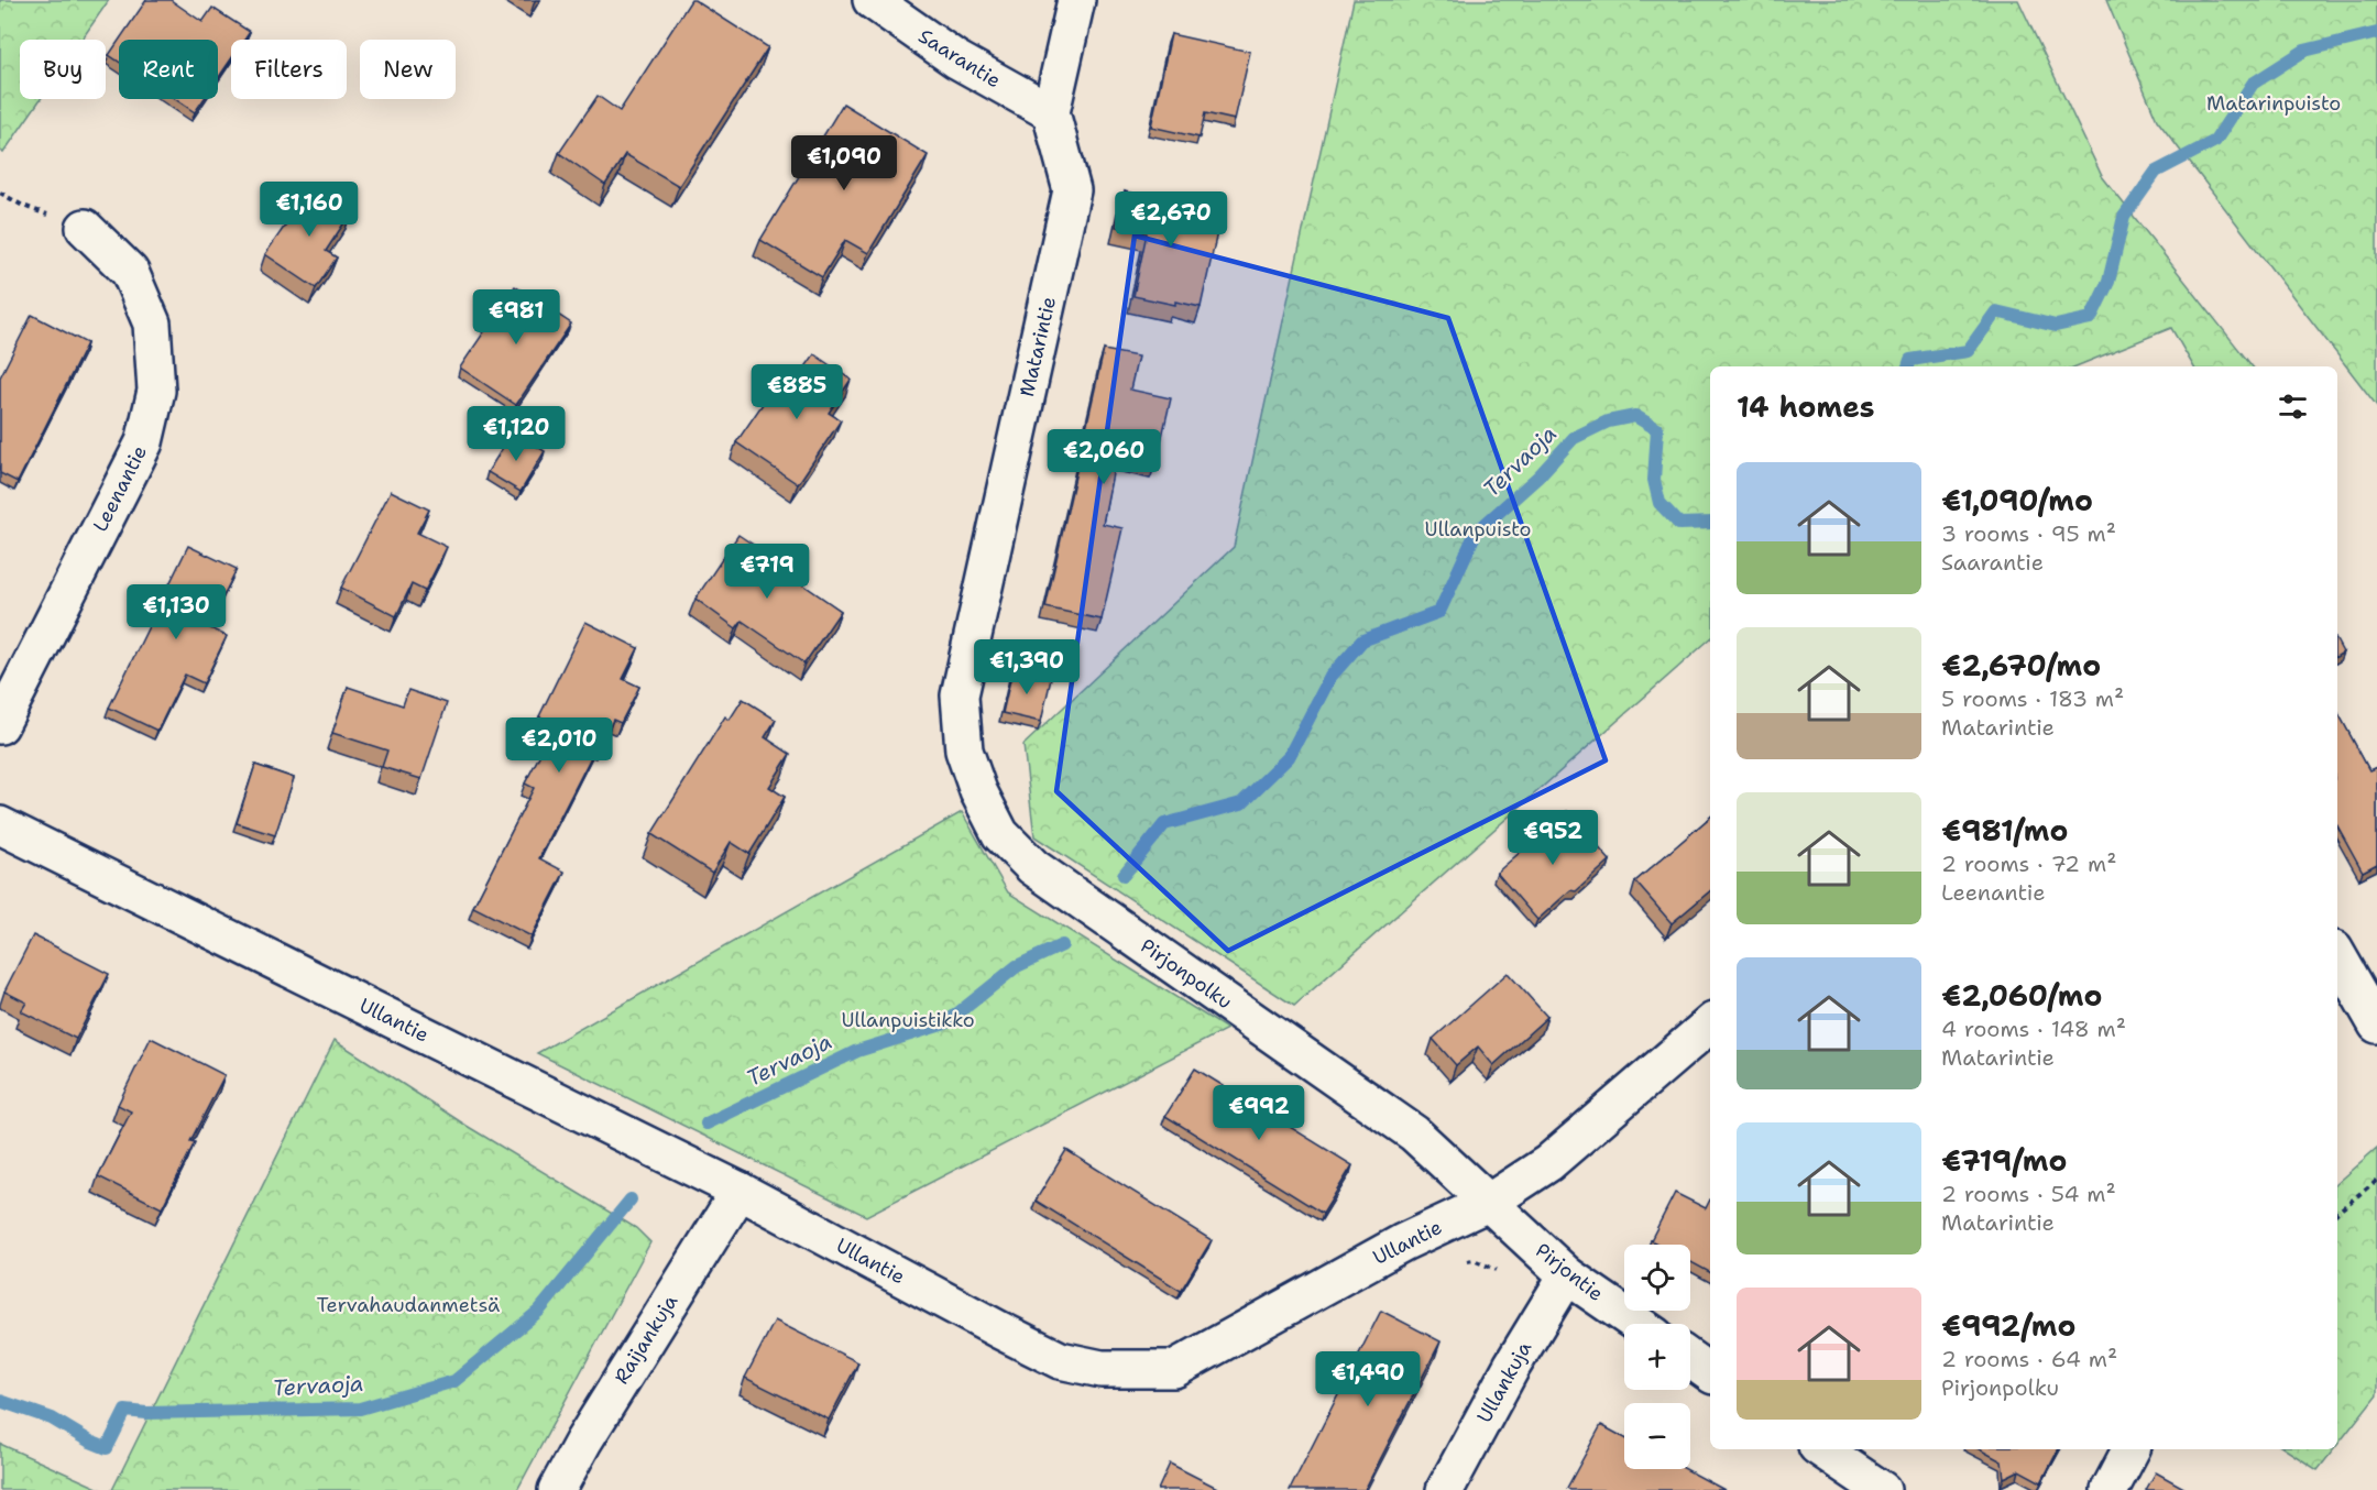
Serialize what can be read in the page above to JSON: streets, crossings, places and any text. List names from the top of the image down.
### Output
{
  "streets": {
    "street": [
      "Saarantie",
      "Matarintie",
      "Leenantie",
      "Pirjonpolku",
      "Ullantie",
      "Pirjontie",
      "Raijankuja",
      "Ullankuja"
    ]
  },
  "crossings": [
    ["Saarantie", "Matarintie"],
    ["Matarintie", "Pirjonpolku"],
    ["Pirjonpolku", "Ullantie"],
    ["Pirjonpolku", "Pirjontie"],
    ["Ullantie", "Pirjontie"],
    ["Ullantie", "Raijankuja"],
    ["Pirjontie", "Ullankuja"]
  ],
  "water": ["Tervaoja"],
  "parks": [
    "Matarinpuisto",
    "Ullanpuisto",
    "Ullanpuistikko",
    "Tervahaudanmetsä"
  ],
  "page": {
    "chip": [
      "Buy",
      "Rent",
      "Filters",
      "New"
    ],
    "price": [
      "€1,090",
      "€1,160",
      "€2,670",
      "€981",
      "€885",
      "€1,120",
      "€2,060",
      "€719",
      "€1,130",
      "€1,390",
      "€2,010",
      "€952",
      "€992",
      "€1,490"
    ],
    "heading": "14 homes",
    "list": [
      {
        "name": "€1,090/mo",
        "note": "3 rooms · 95 m² · Saarantie"
      },
      {
        "name": "€2,670/mo",
        "note": "5 rooms · 183 m² · Matarintie"
      },
      {
        "name": "€981/mo",
        "note": "2 rooms · 72 m² · Leenantie"
      },
      {
        "name": "€2,060/mo",
        "note": "4 rooms · 148 m² · Matarintie"
      },
      {
        "name": "€719/mo",
        "note": "2 rooms · 54 m² · Matarintie"
      },
      {
        "name": "€992/mo",
        "note": "2 rooms · 64 m² · Pirjonpolku"
      }
    ],
    "map_buttons": ["+", "−"]
  }
}
